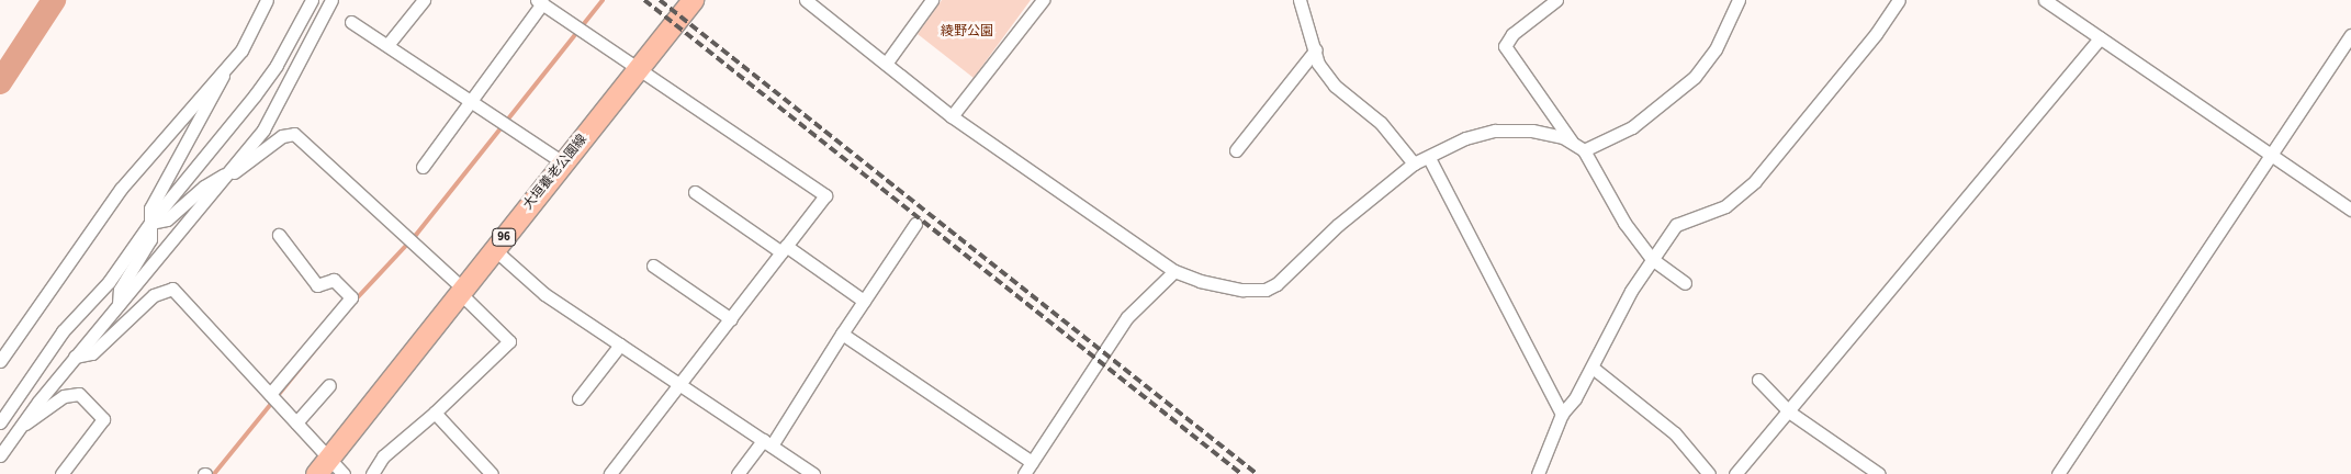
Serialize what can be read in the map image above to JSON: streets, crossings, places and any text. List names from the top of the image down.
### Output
{
  "streets": {
    "main road": ["大垣養老公園線", "96"]
  },
  "parks": ["綾野公園"]
}
